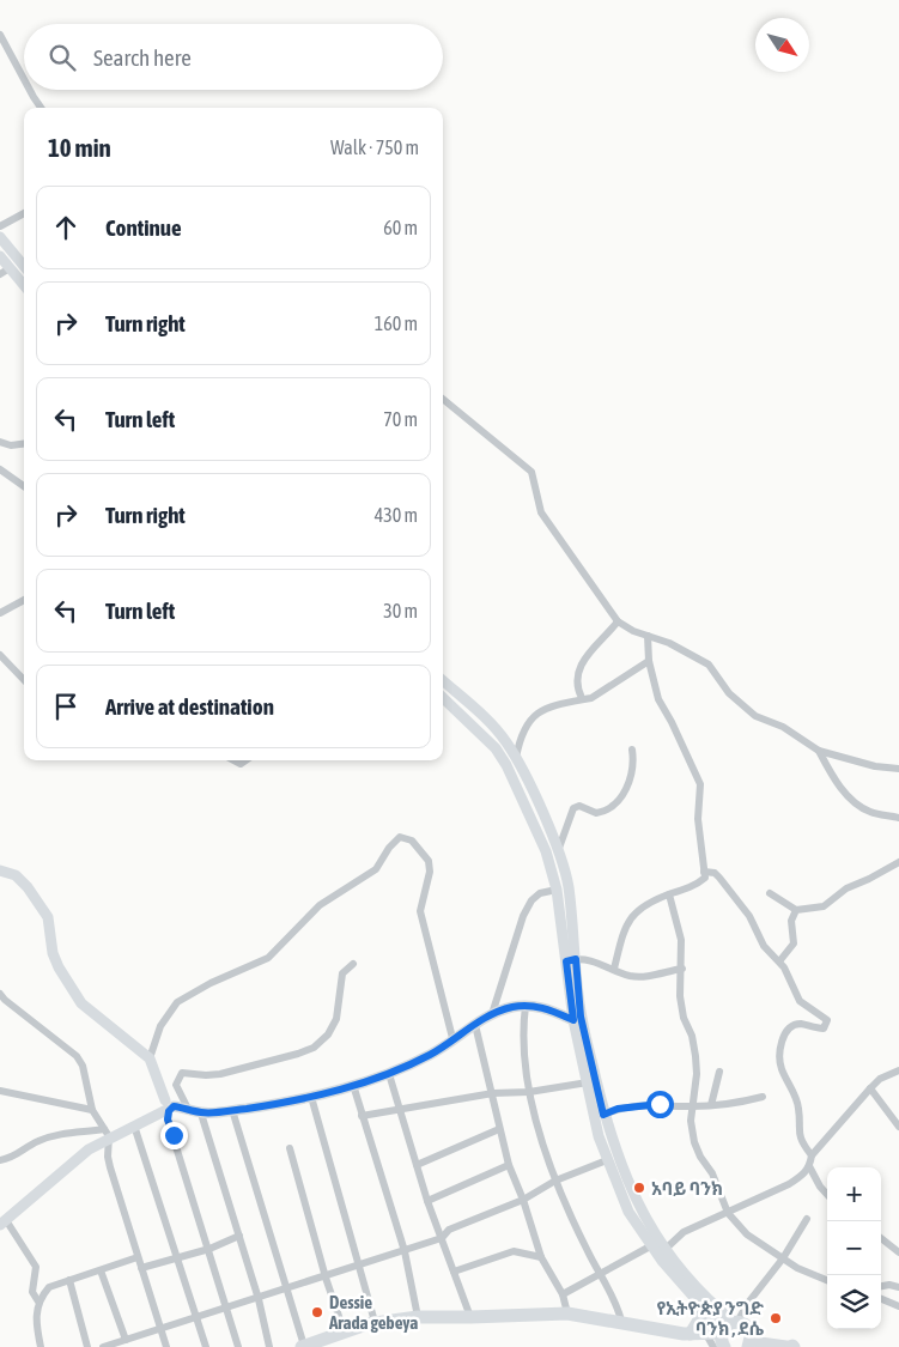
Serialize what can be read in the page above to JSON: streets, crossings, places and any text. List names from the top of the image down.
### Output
{
  "places": ["አባይ ባንክ", "Dessie Arada gebeya", "የኢትዮጵያ ንግድ ባንክ , ደሴ"],
  "north": "bottom right",
  "page": {
    "search": "Search here",
    "heading": ["10 min", "Walk · 750 m"],
    "list": [
      ["Continue", "60 m"],
      ["Turn right", "160 m"],
      ["Turn left", "70 m"],
      ["Turn right", "430 m"],
      ["Turn left", "30 m"],
      "Arrive at destination"
    ],
    "map_buttons": ["+", "−"]
  }
}
